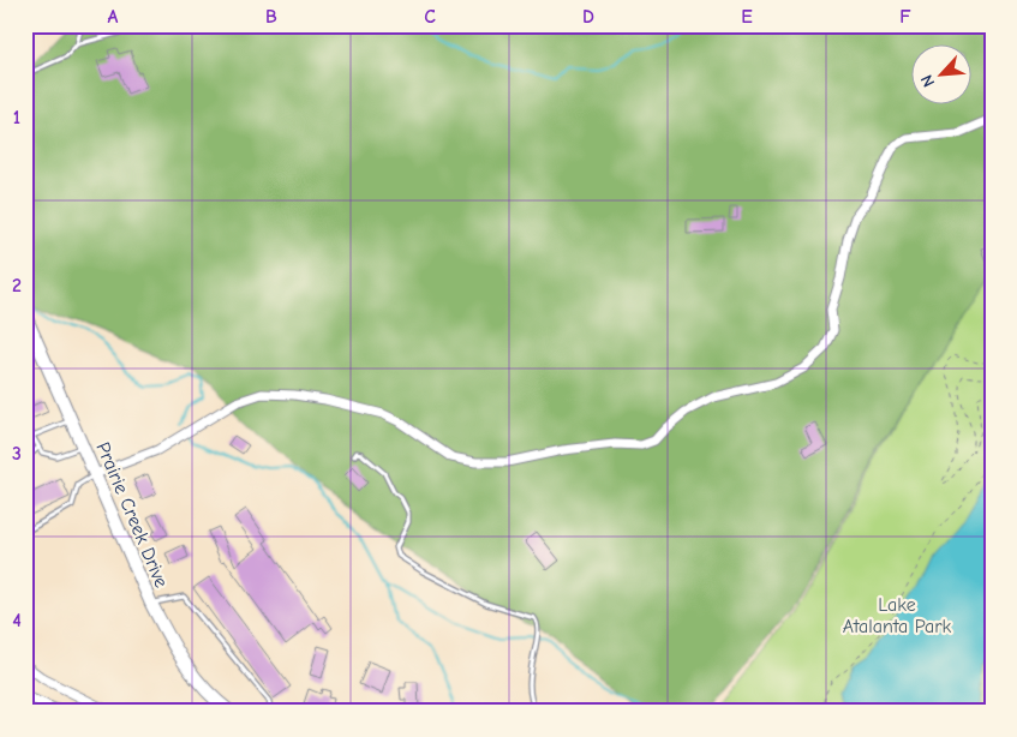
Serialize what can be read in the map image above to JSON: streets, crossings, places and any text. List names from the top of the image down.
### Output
{
  "streets": {
    "main road": ["Prairie Creek Drive"]
  },
  "parks": ["Lake Atalanta Park"],
  "north": "bottom left",
  "grid": {
    "columns": [
      "A",
      "B",
      "C",
      "D",
      "E",
      "F"
    ],
    "rows": [
      "1",
      "2",
      "3",
      "4"
    ]
  }
}
